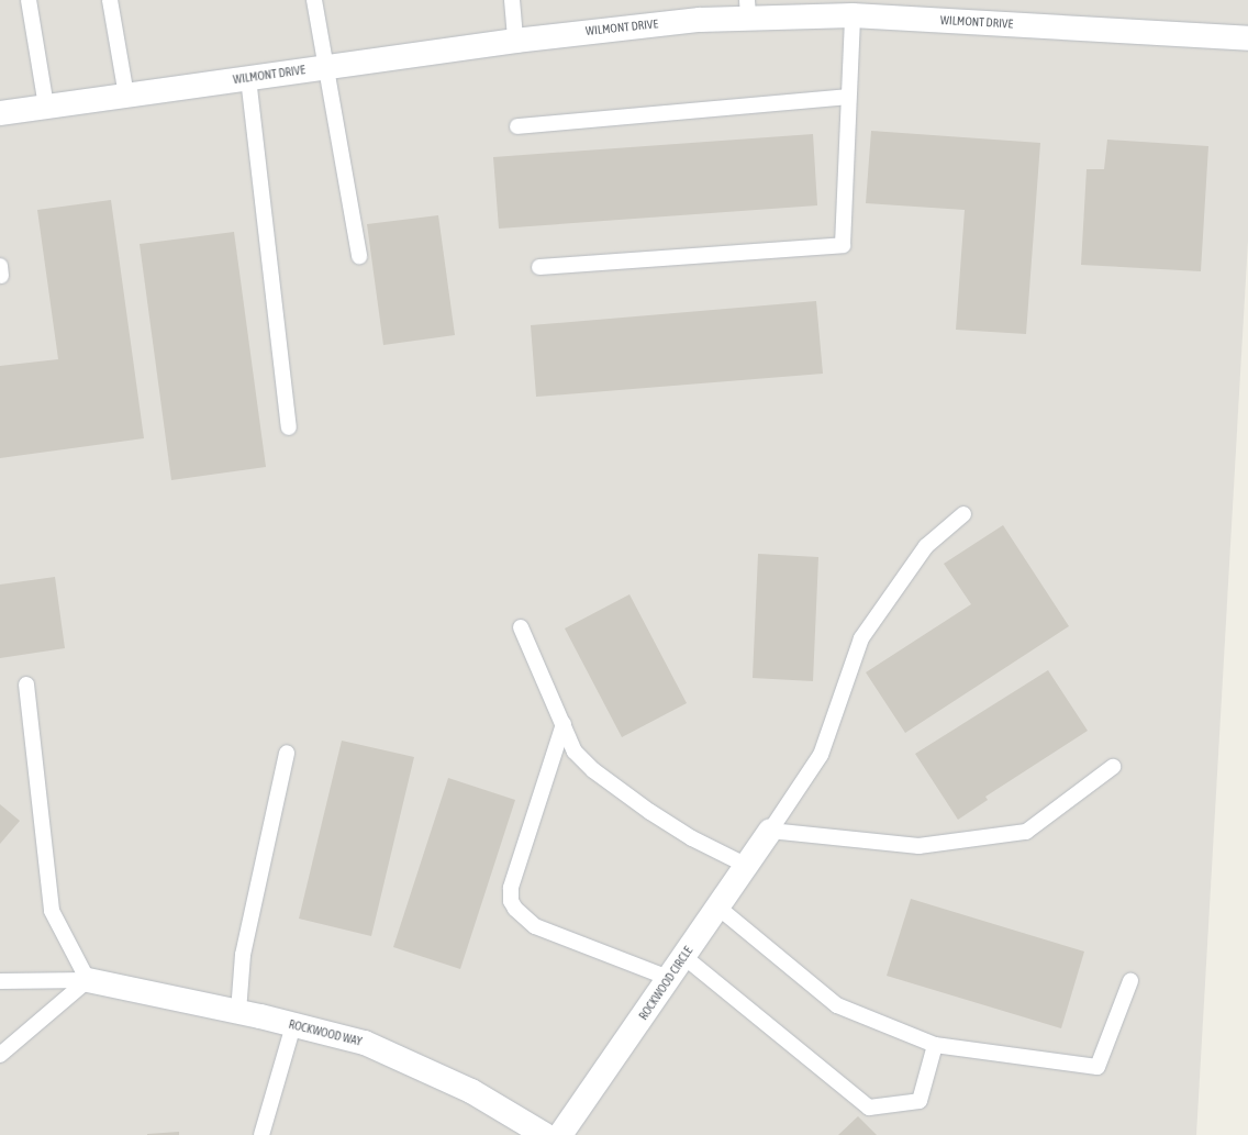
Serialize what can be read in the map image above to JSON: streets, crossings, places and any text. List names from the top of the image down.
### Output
{
  "streets": {
    "street": ["WILMONT DRIVE", "ROCKWOOD CIRCLE", "ROCKWOOD WAY"]
  }
}
